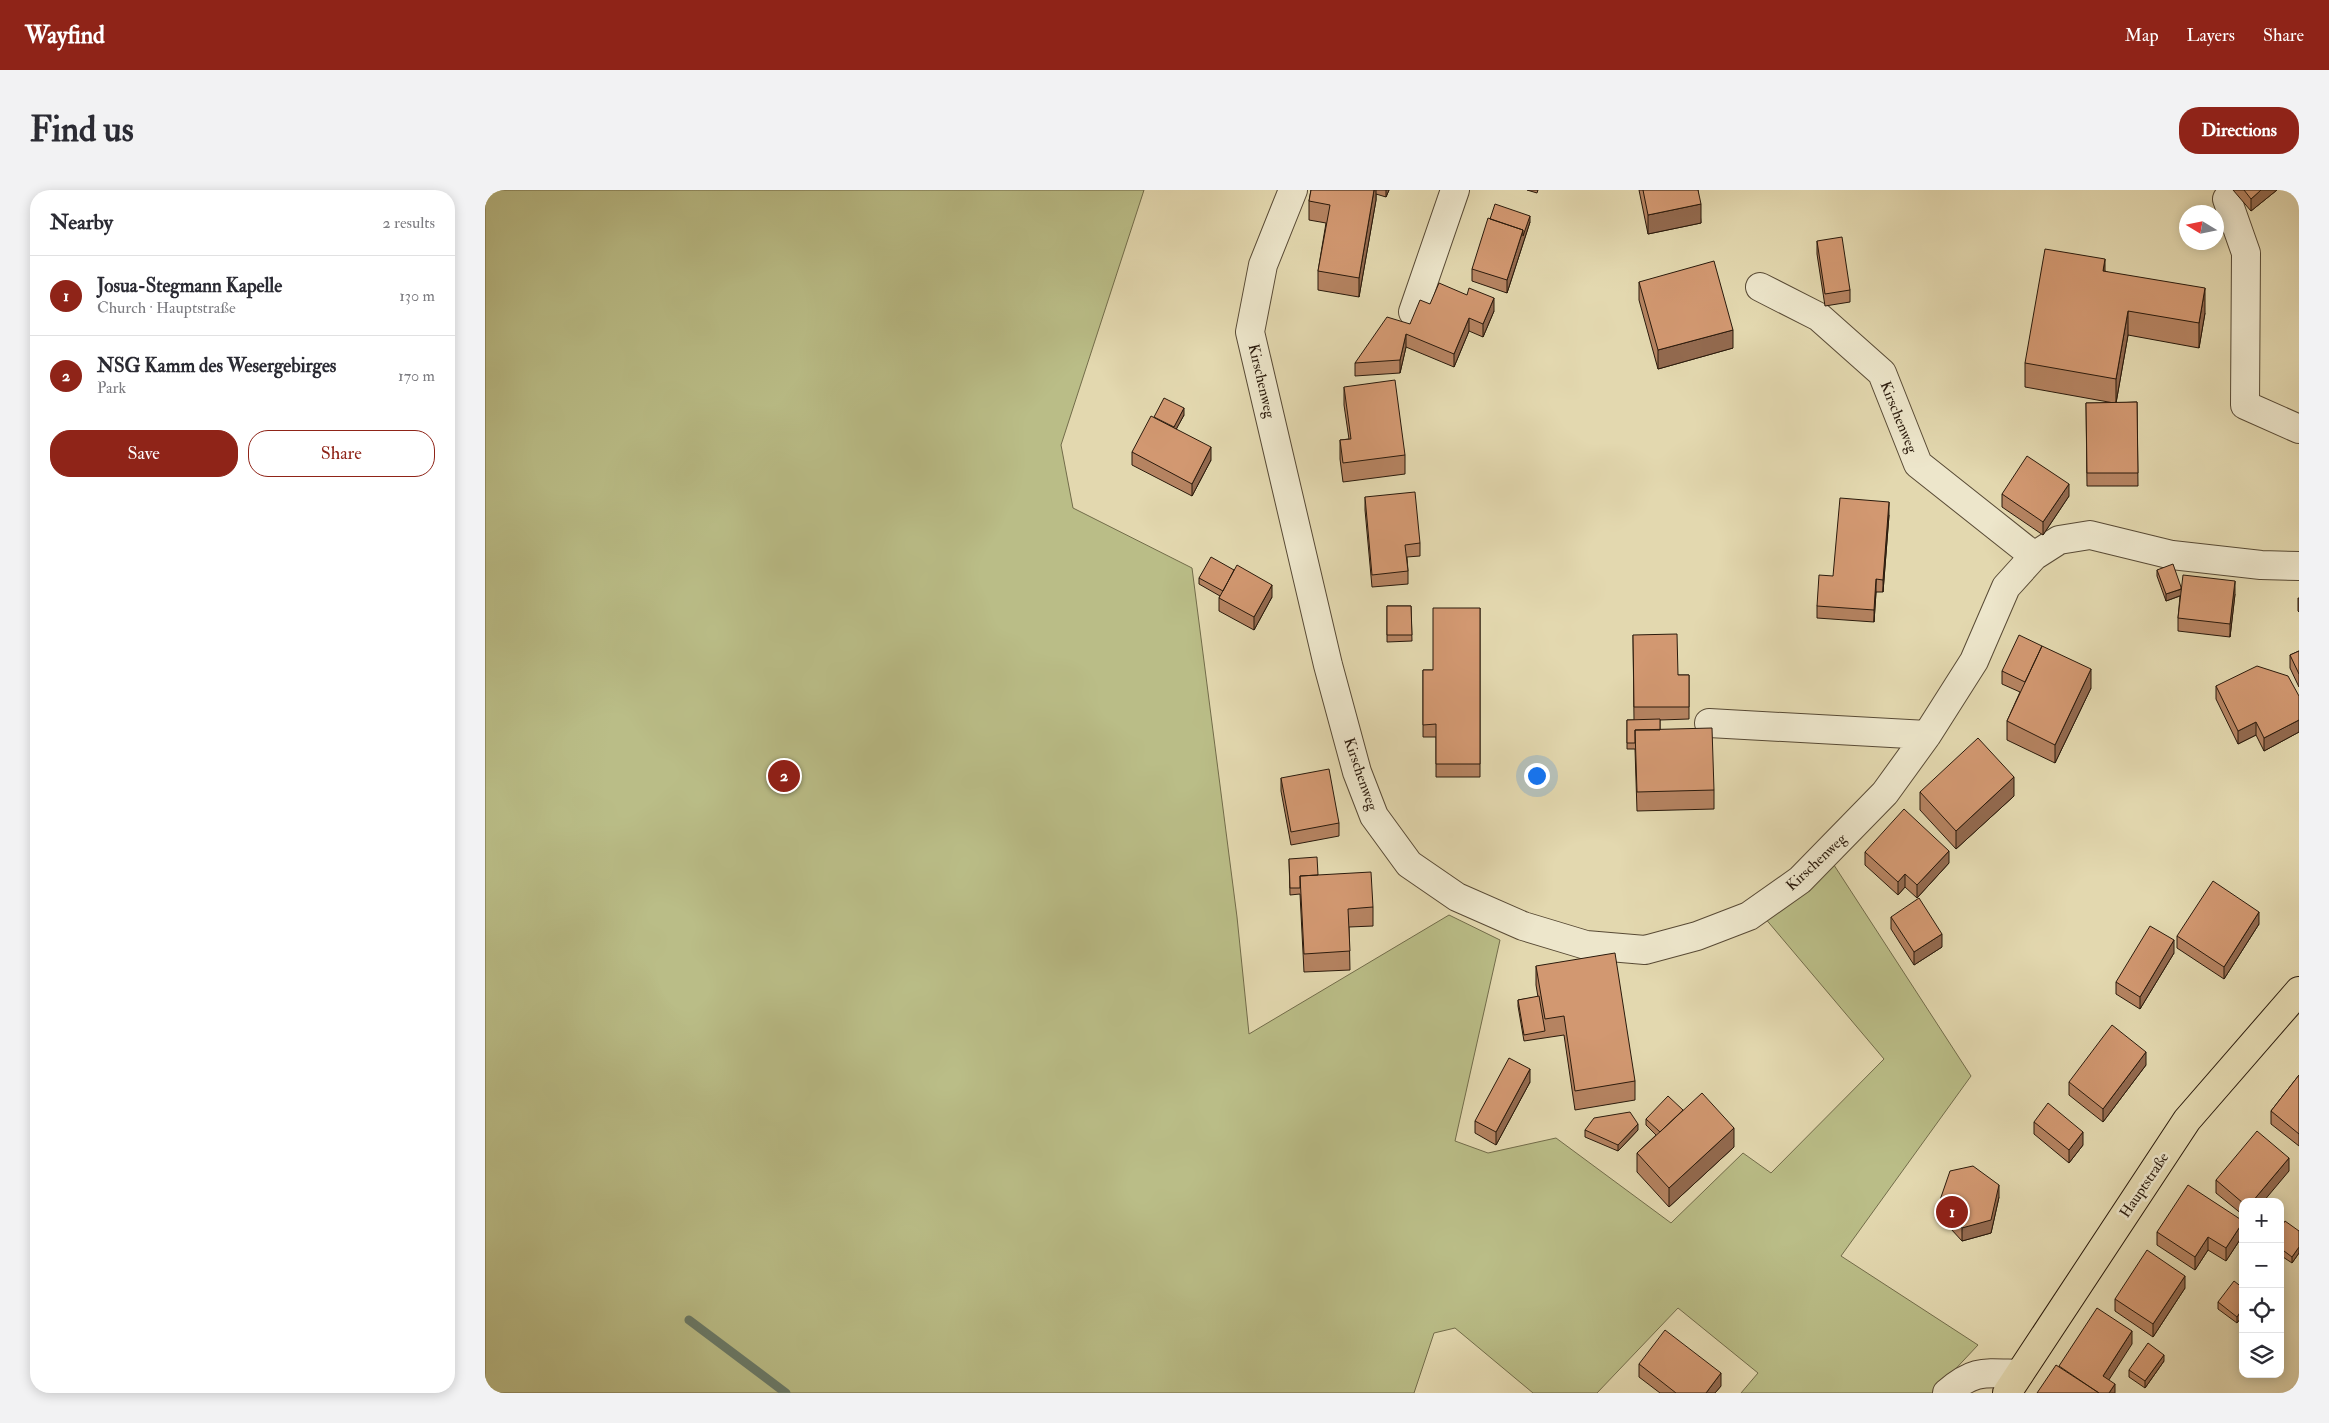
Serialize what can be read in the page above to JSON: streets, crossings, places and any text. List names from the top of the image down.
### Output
{
  "streets": {
    "main road": ["Hauptstraße"],
    "street": ["Kirschenweg"]
  },
  "north": "left",
  "page": {
    "header": "Wayfind",
    "nav": ["Map", "Layers", "Share"],
    "buttons": [
      "Directions",
      ["Save", "Share"]
    ],
    "title": "Find us",
    "heading": ["Nearby", "2 results"],
    "list": [
      {
        "mark": "1",
        "name": "Josua-Stegmann Kapelle",
        "note": "Church · Hauptstraße",
        "value": "130 m"
      },
      {
        "mark": "2",
        "name": "NSG Kamm des Wesergebirges",
        "note": "Park",
        "value": "170 m"
      }
    ],
    "pins": ["2", "1"],
    "map_buttons": ["+", "−"]
  }
}
